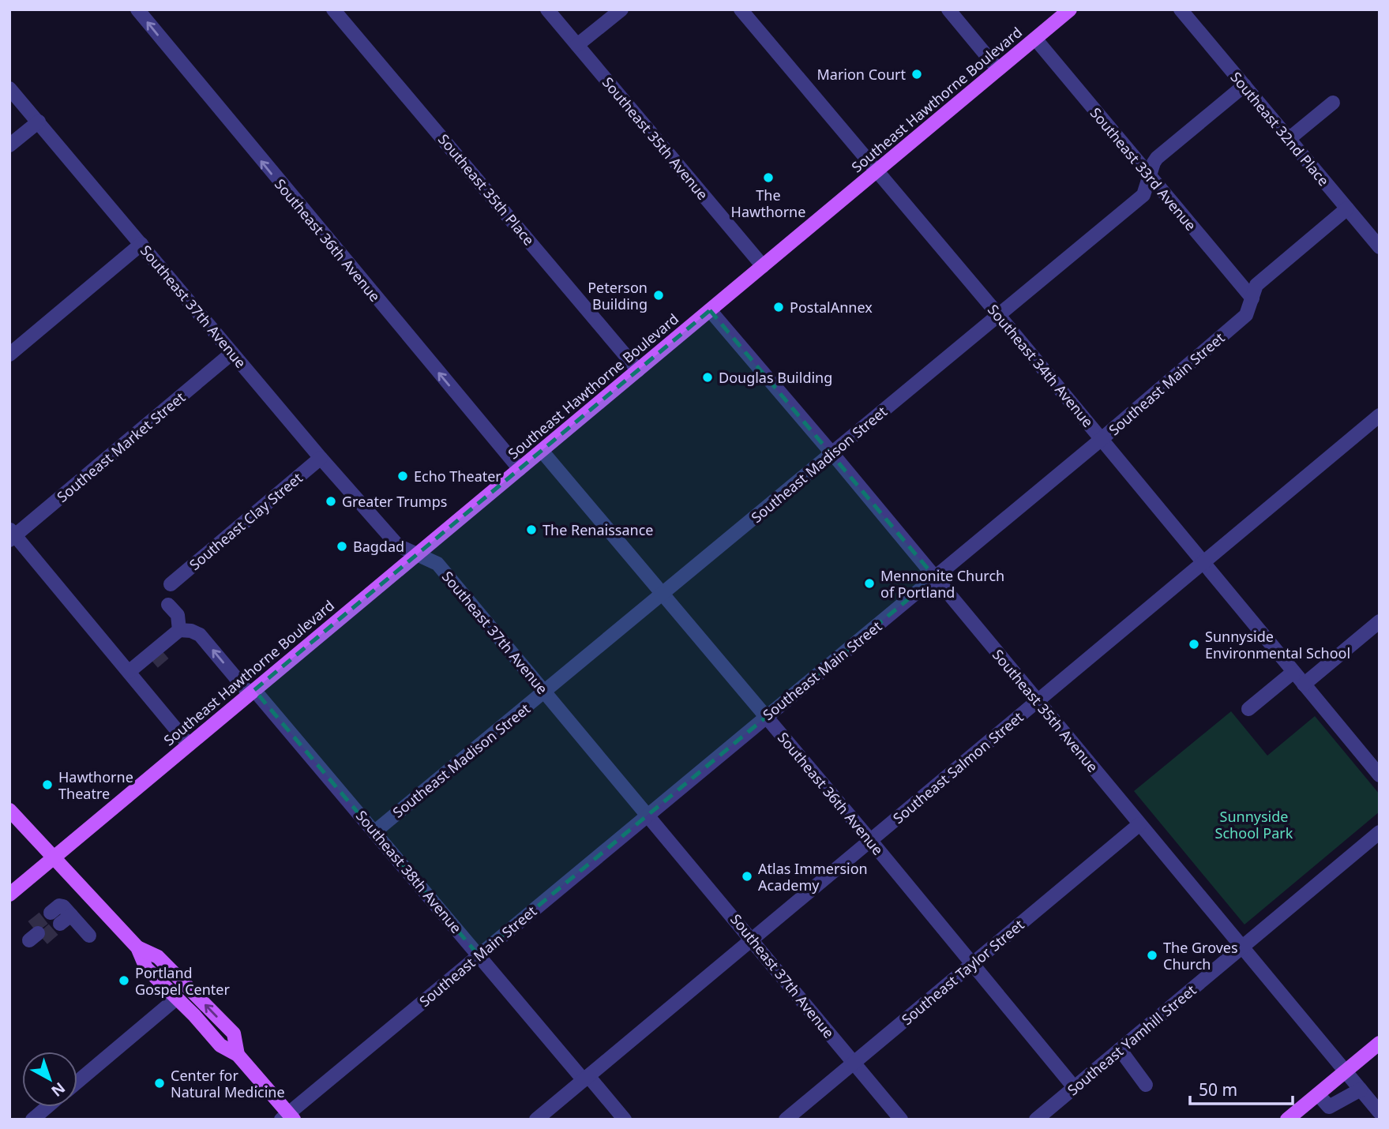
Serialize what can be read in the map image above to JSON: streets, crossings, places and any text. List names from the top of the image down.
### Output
{
  "streets": {
    "main road": ["Southeast Hawthorne Boulevard"],
    "street": [
      "Southeast 32nd Place",
      "Southeast 35th Avenue",
      "Southeast 33rd Avenue",
      "Southeast 35th Place",
      "Southeast 36th Avenue",
      "Southeast 37th Avenue",
      "Southeast 34th Avenue",
      "Southeast Main Street",
      "Southeast Market Street",
      "Southeast Madison Street",
      "Southeast Clay Street",
      "Southeast Salmon Street",
      "Southeast 38th Avenue",
      "Southeast Taylor Street",
      "Southeast Yamhill Street"
    ]
  },
  "crossings": [
    ["Southeast Hawthorne Boulevard", "Southeast 35th Avenue"],
    ["Southeast Hawthorne Boulevard", "Southeast 33rd Avenue"],
    ["Southeast Hawthorne Boulevard", "Southeast 35th Place"],
    ["Southeast Hawthorne Boulevard", "Southeast 36th Avenue"],
    ["Southeast Hawthorne Boulevard", "Southeast 37th Avenue"],
    ["Southeast Hawthorne Boulevard", "Southeast 34th Avenue"],
    ["Southeast Hawthorne Boulevard", "Southeast 38th Avenue"],
    ["Southeast 32nd Place", "Southeast Main Street"],
    ["Southeast 32nd Place", "Southeast Madison Street"],
    ["Southeast 35th Avenue", "Southeast Main Street"],
    ["Southeast 35th Avenue", "Southeast Madison Street"],
    ["Southeast 35th Avenue", "Southeast Salmon Street"],
    ["Southeast 35th Avenue", "Southeast Taylor Street"],
    ["Southeast 35th Avenue", "Southeast Yamhill Street"],
    ["Southeast 33rd Avenue", "Southeast Main Street"],
    ["Southeast 33rd Avenue", "Southeast Madison Street"],
    ["Southeast 36th Avenue", "Southeast Main Street"],
    ["Southeast 36th Avenue", "Southeast Madison Street"],
    ["Southeast 36th Avenue", "Southeast Salmon Street"],
    ["Southeast 36th Avenue", "Southeast Taylor Street"],
    ["Southeast 36th Avenue", "Southeast Yamhill Street"],
    ["Southeast 37th Avenue", "Southeast Main Street"],
    ["Southeast 37th Avenue", "Southeast Market Street"],
    ["Southeast 37th Avenue", "Southeast Madison Street"],
    ["Southeast 37th Avenue", "Southeast Clay Street"],
    ["Southeast 37th Avenue", "Southeast Salmon Street"],
    ["Southeast 37th Avenue", "Southeast Taylor Street"],
    ["Southeast 34th Avenue", "Southeast Main Street"],
    ["Southeast 34th Avenue", "Southeast Madison Street"],
    ["Southeast 34th Avenue", "Southeast Salmon Street"],
    ["Southeast Main Street", "Southeast 38th Avenue"],
    ["Southeast Madison Street", "Southeast 38th Avenue"],
    ["Southeast Salmon Street", "Southeast 38th Avenue"]
  ],
  "one_way": ["Southeast 36th Avenue"],
  "parks": ["Sunnyside School Park"],
  "places": [
    "Marion Court",
    "The Hawthorne",
    "Peterson Building",
    "PostalAnnex",
    "Douglas Building",
    "Echo Theater",
    "Greater Trumps",
    "The Renaissance",
    "Bagdad",
    "Mennonite Church of Portland",
    "Sunnyside Environmental School",
    "Hawthorne Theatre",
    "Atlas Immersion Academy",
    "The Groves Church",
    "Portland Gospel Center",
    "Center for Natural Medicine"
  ],
  "scale_bar": "50 m",
  "north": "bottom right"
}
